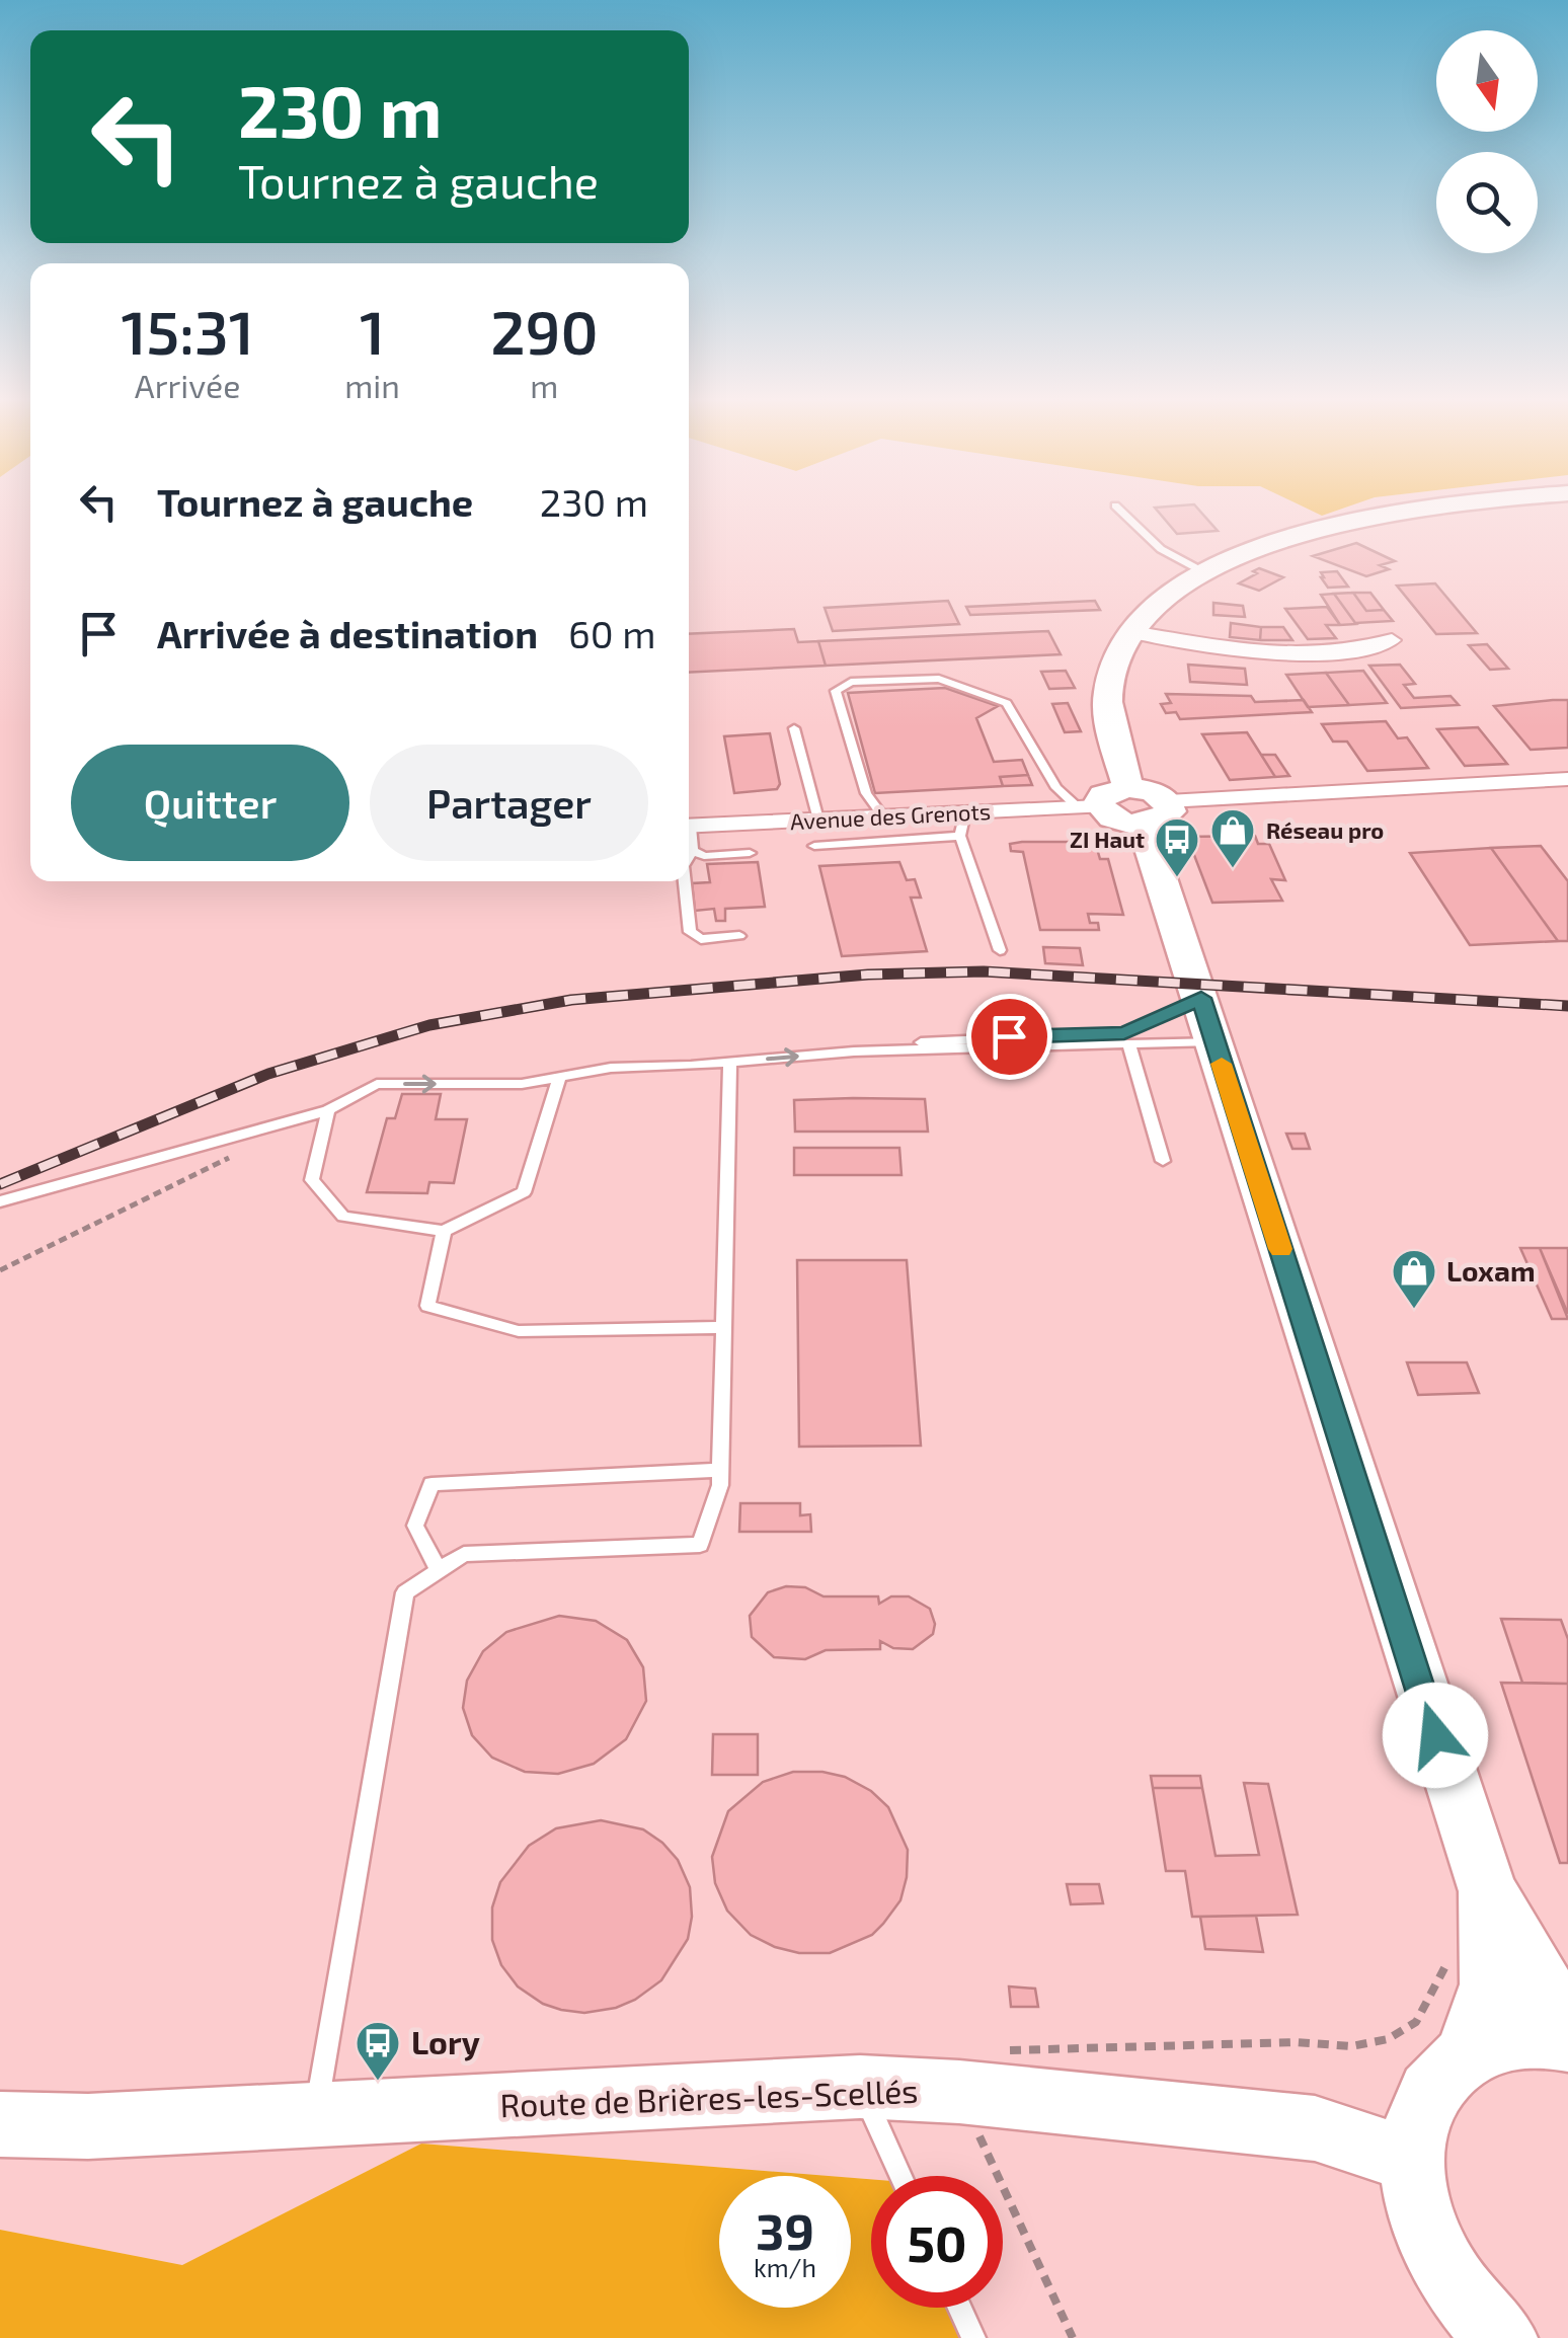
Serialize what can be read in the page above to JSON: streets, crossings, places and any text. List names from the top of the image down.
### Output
{
  "streets": {
    "main road": ["Route de Brières-les-Scellés"],
    "street": ["Avenue des Grenots"]
  },
  "places": {
    "shop": ["Réseau pro", "Loxam"],
    "bus stop": ["ZI Haut", "Lory"]
  },
  "north": "bottom",
  "page": {
    "turn": ["230 m", "Tournez à gauche"],
    "eta": [
      "15:31",
      "Arrivée",
      "1",
      "min",
      "290",
      "m"
    ],
    "list": [
      {
        "name": "Tournez à gauche",
        "value": "230 m"
      },
      {
        "name": "Arrivée à destination",
        "value": "60 m"
      }
    ],
    "buttons": ["Quitter", "Partager"],
    "speed": "39 km/h",
    "limit": "50"
  }
}
